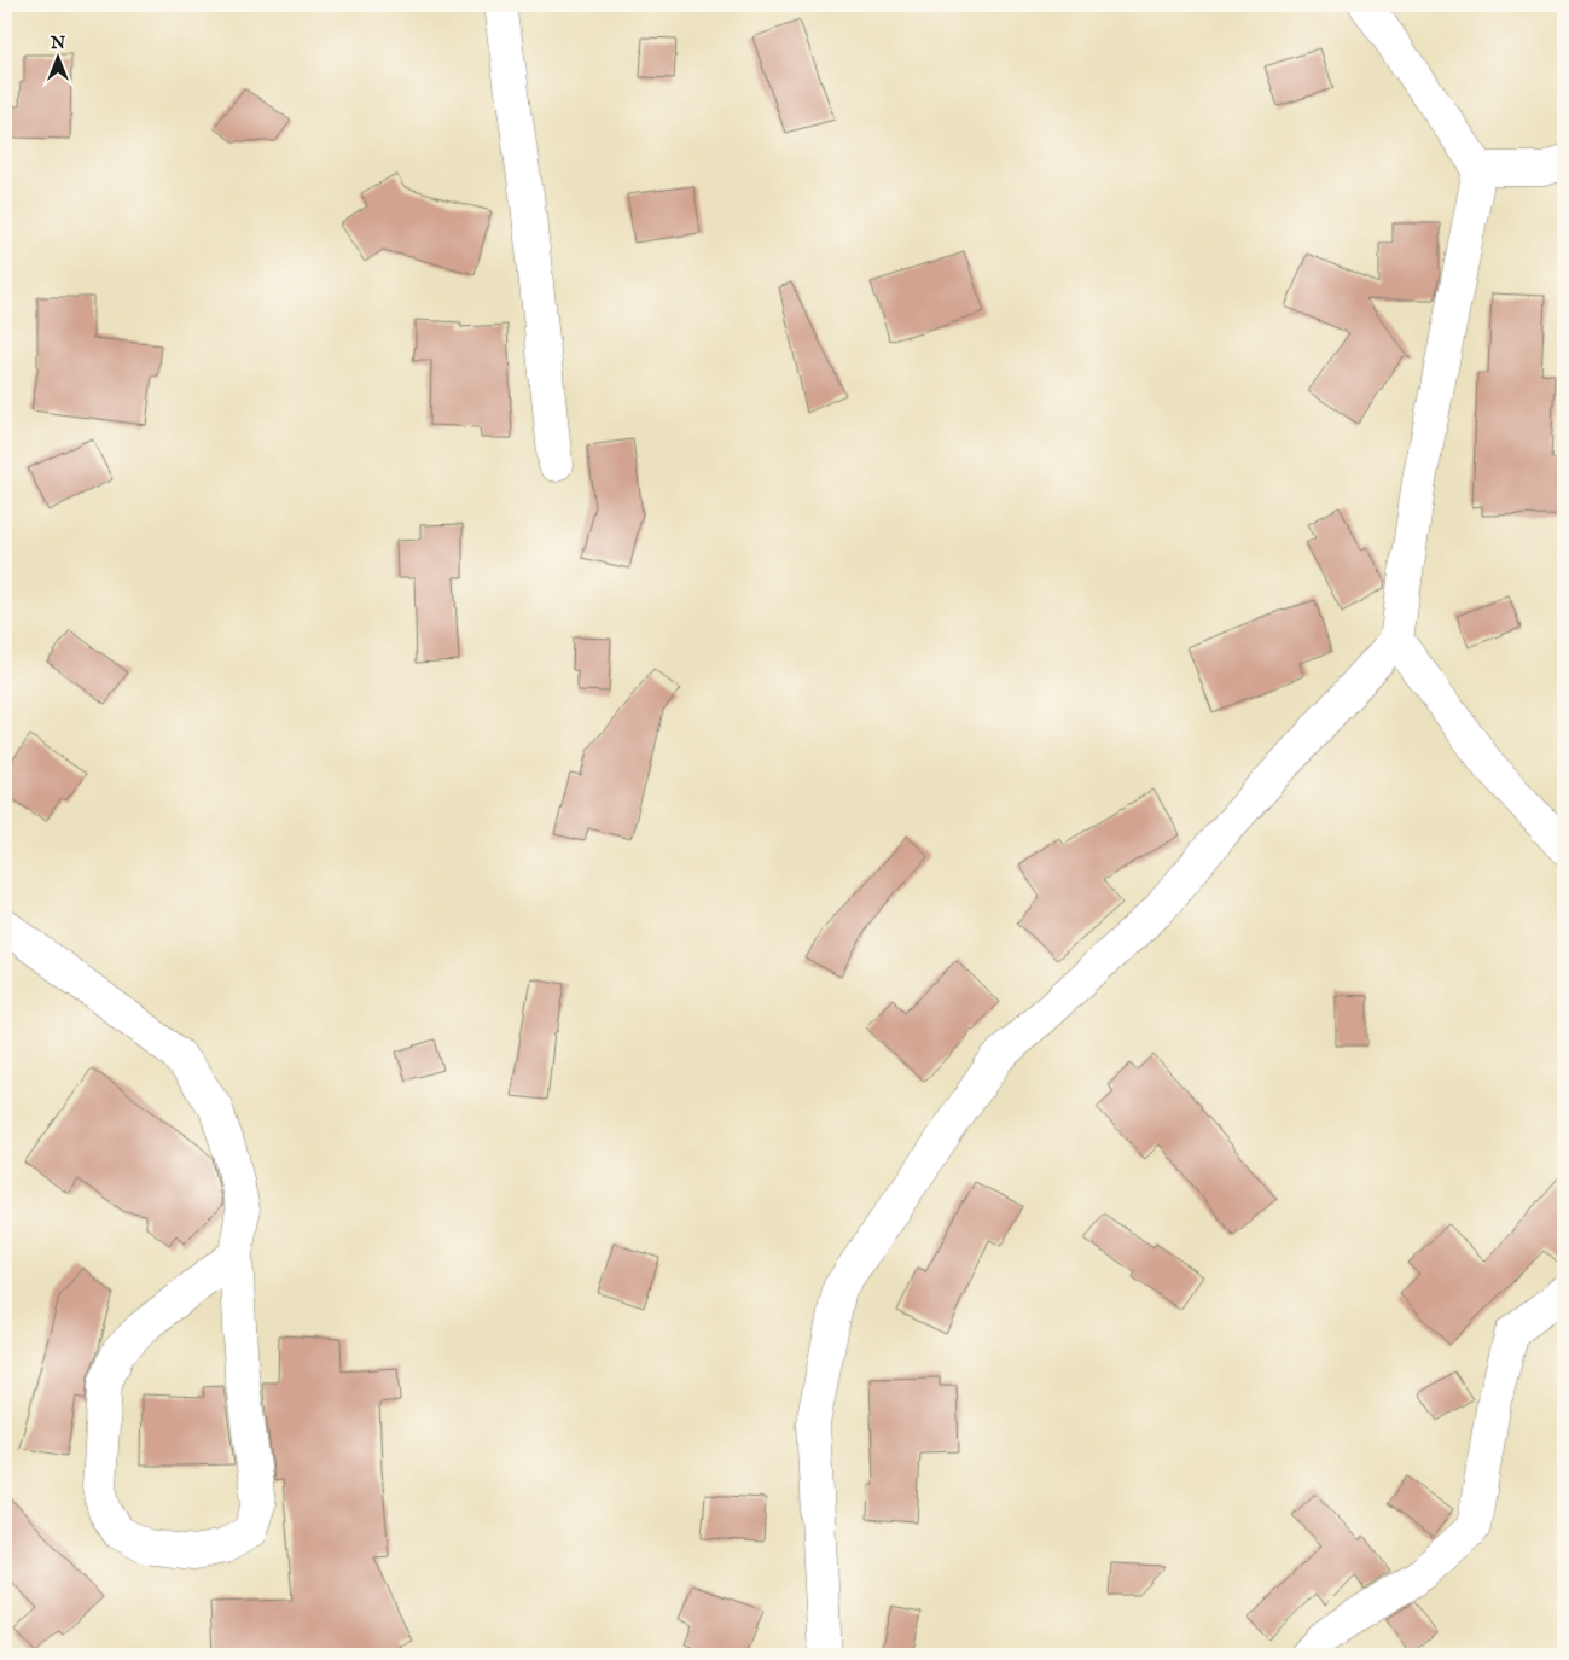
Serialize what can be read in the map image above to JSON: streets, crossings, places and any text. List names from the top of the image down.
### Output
{
  "north": "top"
}
